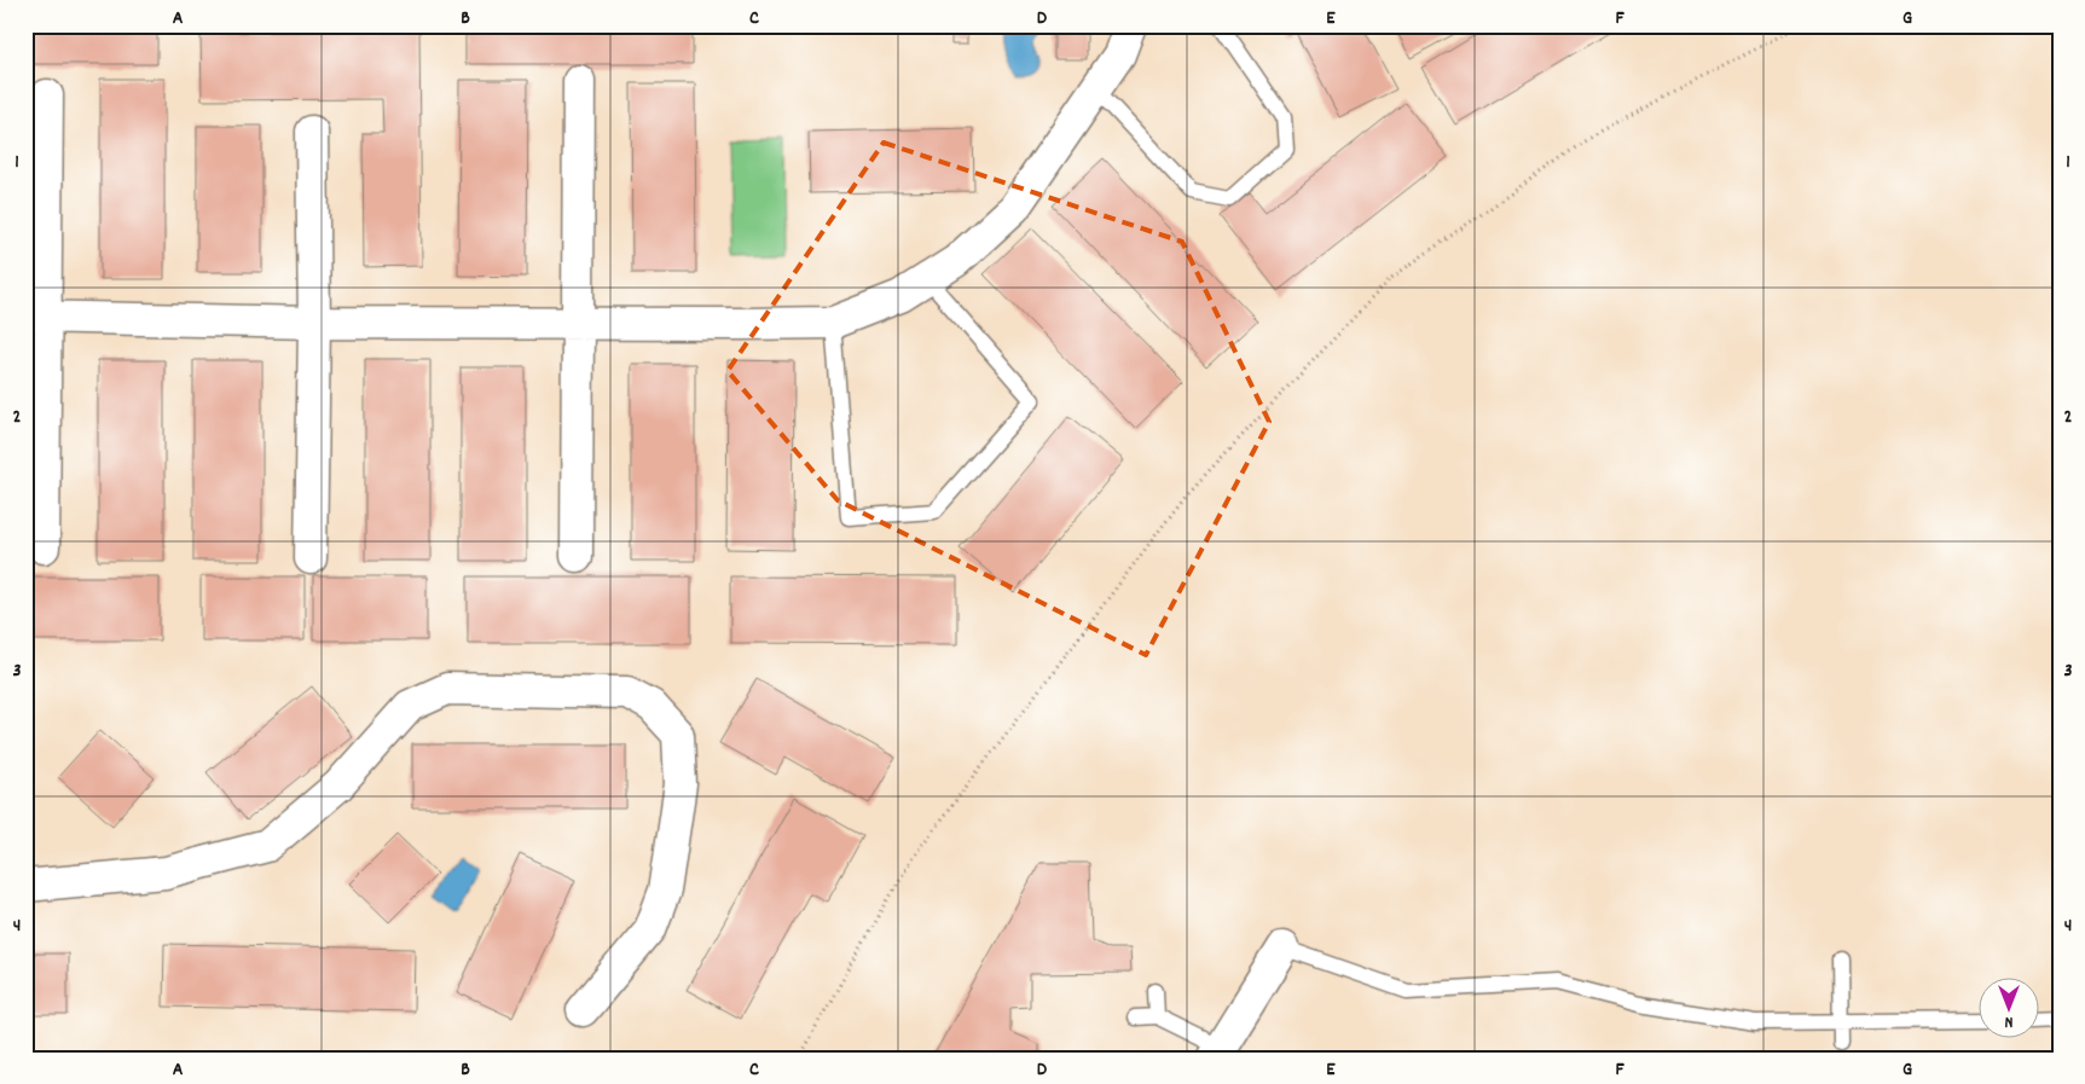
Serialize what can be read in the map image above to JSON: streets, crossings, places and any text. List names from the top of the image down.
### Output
{
  "north": "bottom",
  "grid": {
    "columns": [
      "A",
      "B",
      "C",
      "D",
      "E",
      "F",
      "G"
    ],
    "rows": [
      "1",
      "2",
      "3",
      "4"
    ]
  }
}
